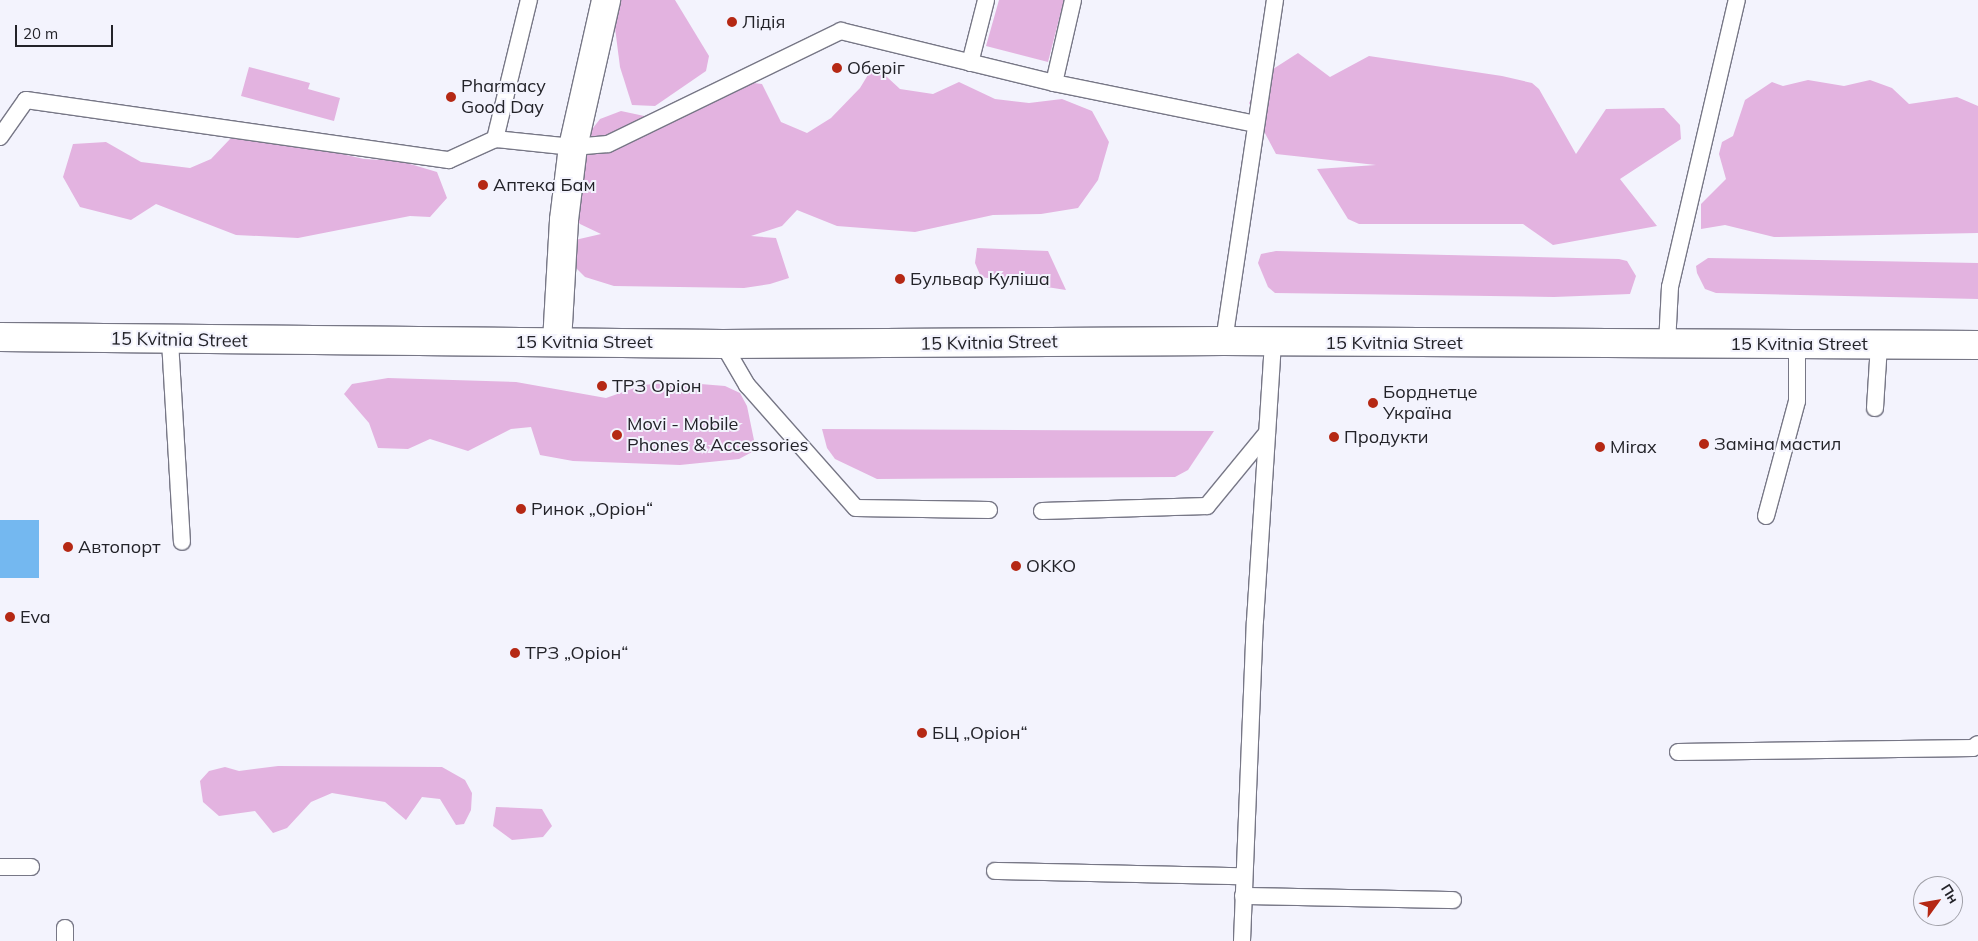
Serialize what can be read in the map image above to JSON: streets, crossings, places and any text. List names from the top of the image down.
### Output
{
  "streets": {
    "main road": ["15 Kvitnia Street"]
  },
  "places": [
    "Лідія",
    "Оберіг",
    "Pharmacy Good Day",
    "Аптека Бам",
    "Бульвар Куліша",
    "ТРЗ Оріон",
    "Борднетце Україна",
    "Movi - Mobile Phones & Accessories",
    "Продукти",
    "Заміна мастил",
    "Mirax",
    "Ринок „Оріон“",
    "Автопорт",
    "OKKO",
    "Eva",
    "ТРЗ „Оріон“",
    "БЦ „Оріон“"
  ],
  "scale_bar": "20 m",
  "north": "top right"
}
